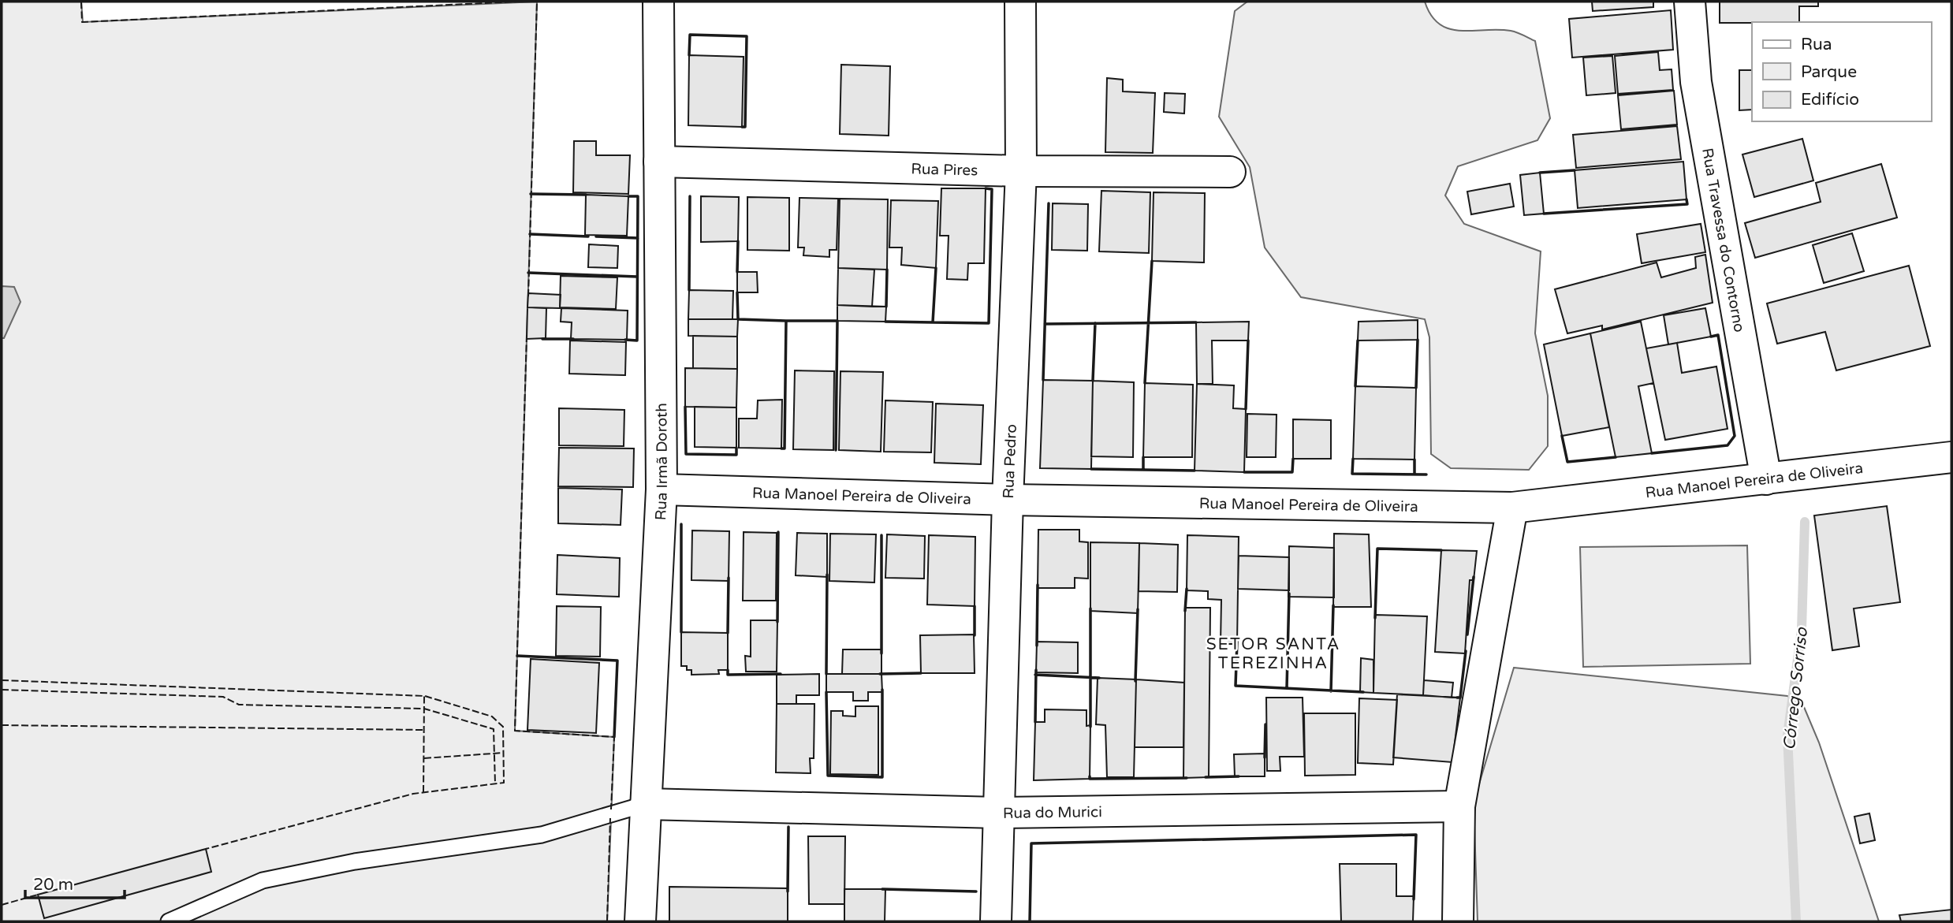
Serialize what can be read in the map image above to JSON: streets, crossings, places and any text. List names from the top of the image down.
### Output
{
  "streets": {
    "street": [
      "Rua Pires",
      "Rua Travessa do Contorno",
      "Rua Pedro",
      "Rua Irmã Doroth",
      "Rua Manoel Pereira de Oliveira",
      "Rua do Murici"
    ]
  },
  "crossings": [
    ["Rua Pires", "Rua Pedro"],
    ["Rua Pires", "Rua Irmã Doroth"],
    ["Rua Travessa do Contorno", "Rua Manoel Pereira de Oliveira"],
    ["Rua Pedro", "Rua Manoel Pereira de Oliveira"],
    ["Rua Pedro", "Rua do Murici"],
    ["Rua Irmã Doroth", "Rua Manoel Pereira de Oliveira"],
    ["Rua Irmã Doroth", "Rua do Murici"]
  ],
  "districts": ["SETOR SANTA TEREZINHA"],
  "water": ["Córrego Sorriso"],
  "legend": ["Rua", "Parque", "Edifício"],
  "scale_bar": "20 m"
}
